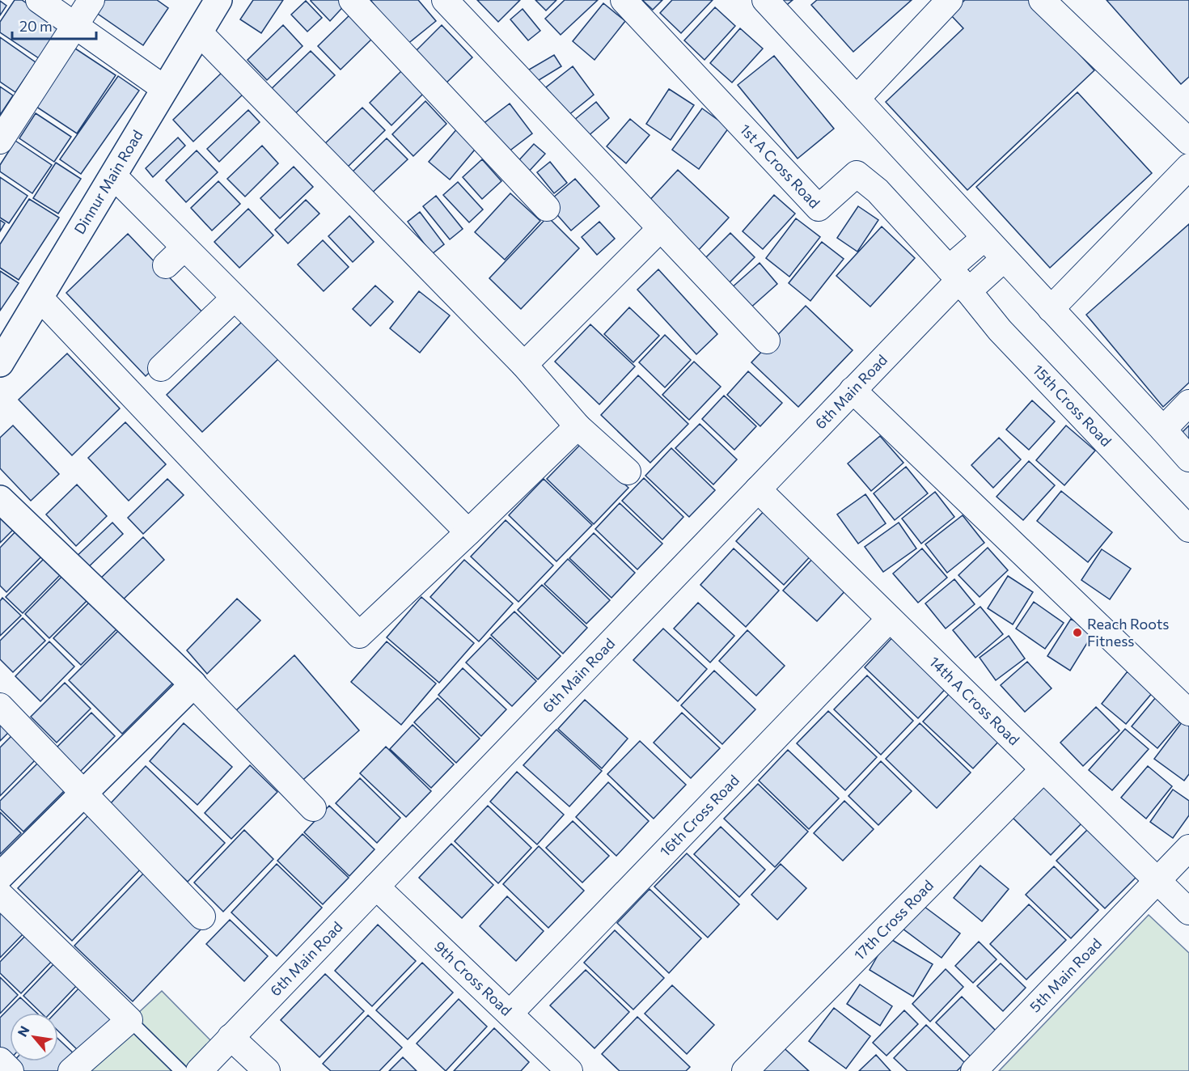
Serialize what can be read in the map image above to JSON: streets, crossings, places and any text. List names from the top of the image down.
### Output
{
  "streets": {
    "street": [
      "1st A Cross Road",
      "Dinnur Main Road",
      "6th Main Road",
      "15th Cross Road",
      "14th A Cross Road",
      "16th Cross Road",
      "17th Cross Road",
      "5th Main Road",
      "9th Cross Road"
    ]
  },
  "crossings": [
    ["1st A Cross Road", "6th Main Road"],
    ["1st A Cross Road", "15th Cross Road"],
    ["6th Main Road", "15th Cross Road"],
    ["6th Main Road", "14th A Cross Road"],
    ["6th Main Road", "9th Cross Road"],
    ["14th A Cross Road", "16th Cross Road"],
    ["14th A Cross Road", "17th Cross Road"],
    ["14th A Cross Road", "5th Main Road"],
    ["16th Cross Road", "9th Cross Road"]
  ],
  "places": ["Reach Roots Fitness"],
  "scale_bar": "20 m",
  "north": "top left"
}
